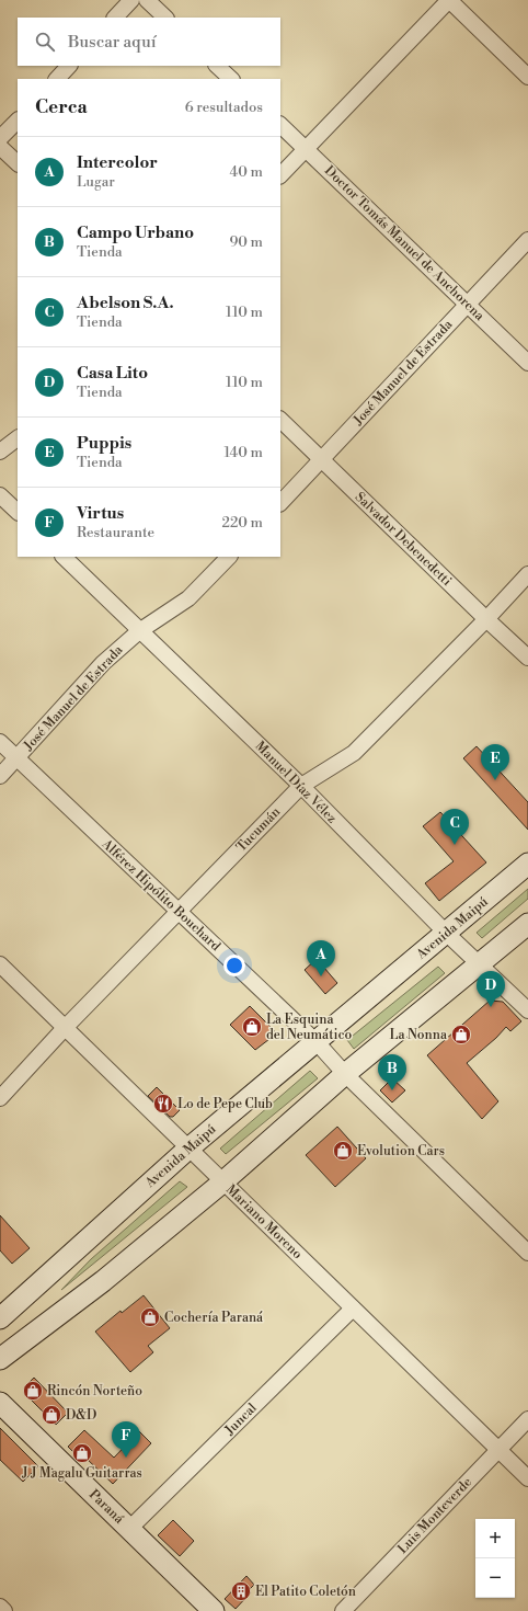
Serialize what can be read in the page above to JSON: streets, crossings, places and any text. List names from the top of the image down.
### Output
{
  "streets": {
    "main road": ["Avenida Maipú", "Paraná"],
    "street": [
      "Doctor Tomás Manuel de Anchorena",
      "José Manuel de Estrada",
      "Salvador Debenedetti",
      "Manuel Díaz Vélez",
      "Tucumán",
      "Alférez Hipólito Bouchard",
      "Mariano Moreno",
      "Juncal",
      "Luis Monteverde"
    ]
  },
  "crossings": [
    ["Doctor Tomás Manuel de Anchorena", "José Manuel de Estrada"],
    ["José Manuel de Estrada", "Salvador Debenedetti"],
    ["José Manuel de Estrada", "Manuel Díaz Vélez"],
    ["José Manuel de Estrada", "Alférez Hipólito Bouchard"],
    ["Salvador Debenedetti", "Tucumán"],
    ["Manuel Díaz Vélez", "Tucumán"],
    ["Manuel Díaz Vélez", "Avenida Maipú"],
    ["Tucumán", "Alférez Hipólito Bouchard"],
    ["Tucumán", "Mariano Moreno"],
    ["Alférez Hipólito Bouchard", "Avenida Maipú"],
    ["Avenida Maipú", "Mariano Moreno"],
    ["Mariano Moreno", "Juncal"],
    ["Mariano Moreno", "Luis Monteverde"],
    ["Juncal", "Paraná"]
  ],
  "places": {
    "shop": [
      "La Esquina del Neumático",
      "La Nonna",
      "Evolution Cars",
      "Cochería Paraná",
      "Rincón Norteño",
      "D&D",
      "J J Magalu Guitarras"
    ],
    "restaurant": ["Lo de Pepe Club"],
    "building": ["El Patito Coletón"]
  },
  "page": {
    "search": "Buscar aquí",
    "heading": ["Cerca", "6 resultados"],
    "list": [
      {
        "mark": "A",
        "name": "Intercolor",
        "note": "Lugar",
        "value": "40 m"
      },
      {
        "mark": "B",
        "name": "Campo Urbano",
        "note": "Tienda",
        "value": "90 m"
      },
      {
        "mark": "C",
        "name": "Abelson S.A.",
        "note": "Tienda",
        "value": "110 m"
      },
      {
        "mark": "D",
        "name": "Casa Lito",
        "note": "Tienda",
        "value": "110 m"
      },
      {
        "mark": "E",
        "name": "Puppis",
        "note": "Tienda",
        "value": "140 m"
      },
      {
        "mark": "F",
        "name": "Virtus",
        "note": "Restaurante",
        "value": "220 m"
      }
    ],
    "pins": [
      "E",
      "C",
      "A",
      "D",
      "B",
      "F"
    ],
    "map_buttons": ["+", "−"]
  }
}
